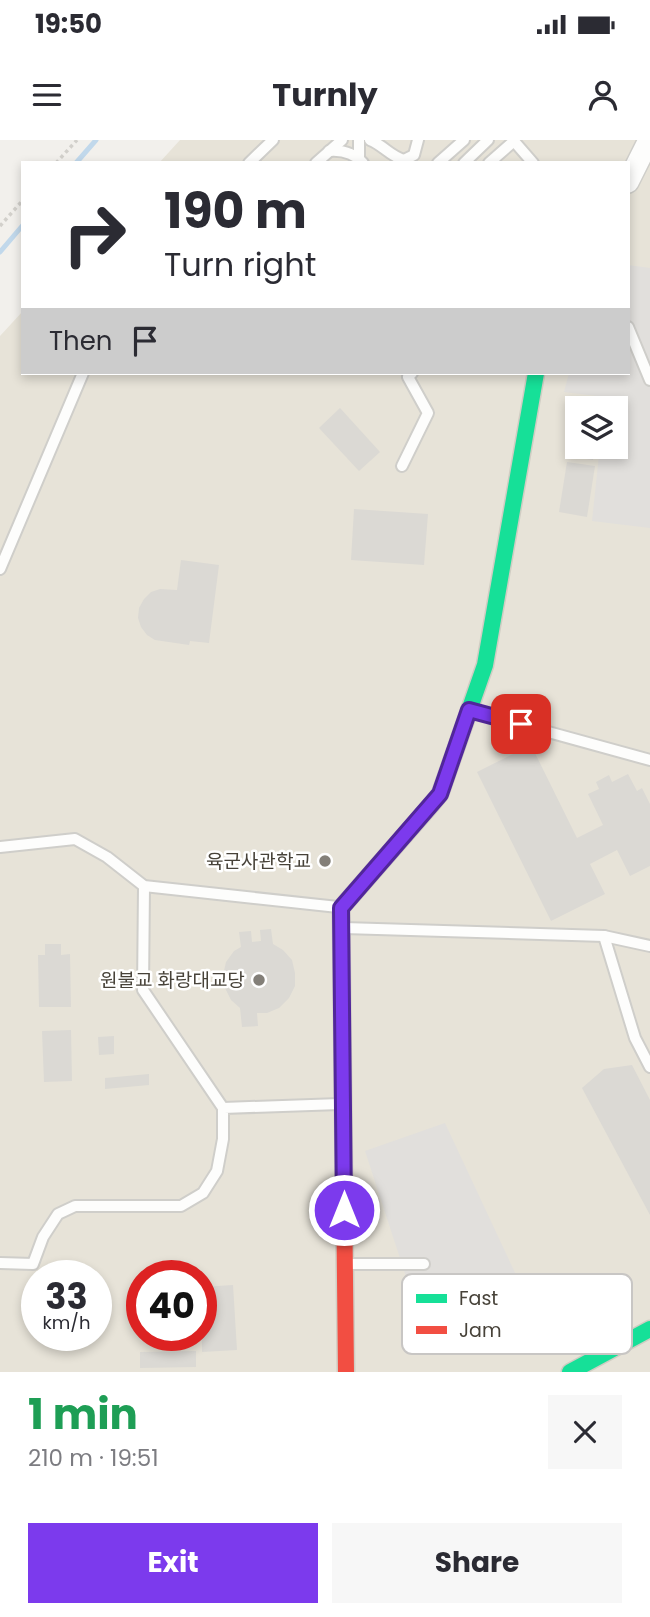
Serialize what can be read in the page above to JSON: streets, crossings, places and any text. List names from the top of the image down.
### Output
{
  "places": ["육군사관학교", "원불교 화랑대교당"],
  "legend": ["Fast", "Jam"],
  "page": {
    "status": "19:50",
    "header": "Turnly",
    "turn": ["190 m", "Turn right"],
    "then": "Then",
    "speed": "33 km/h",
    "limit": "40",
    "heading": ["1 min", "210 m · 19:51"],
    "buttons": ["Exit", "Share"]
  }
}
